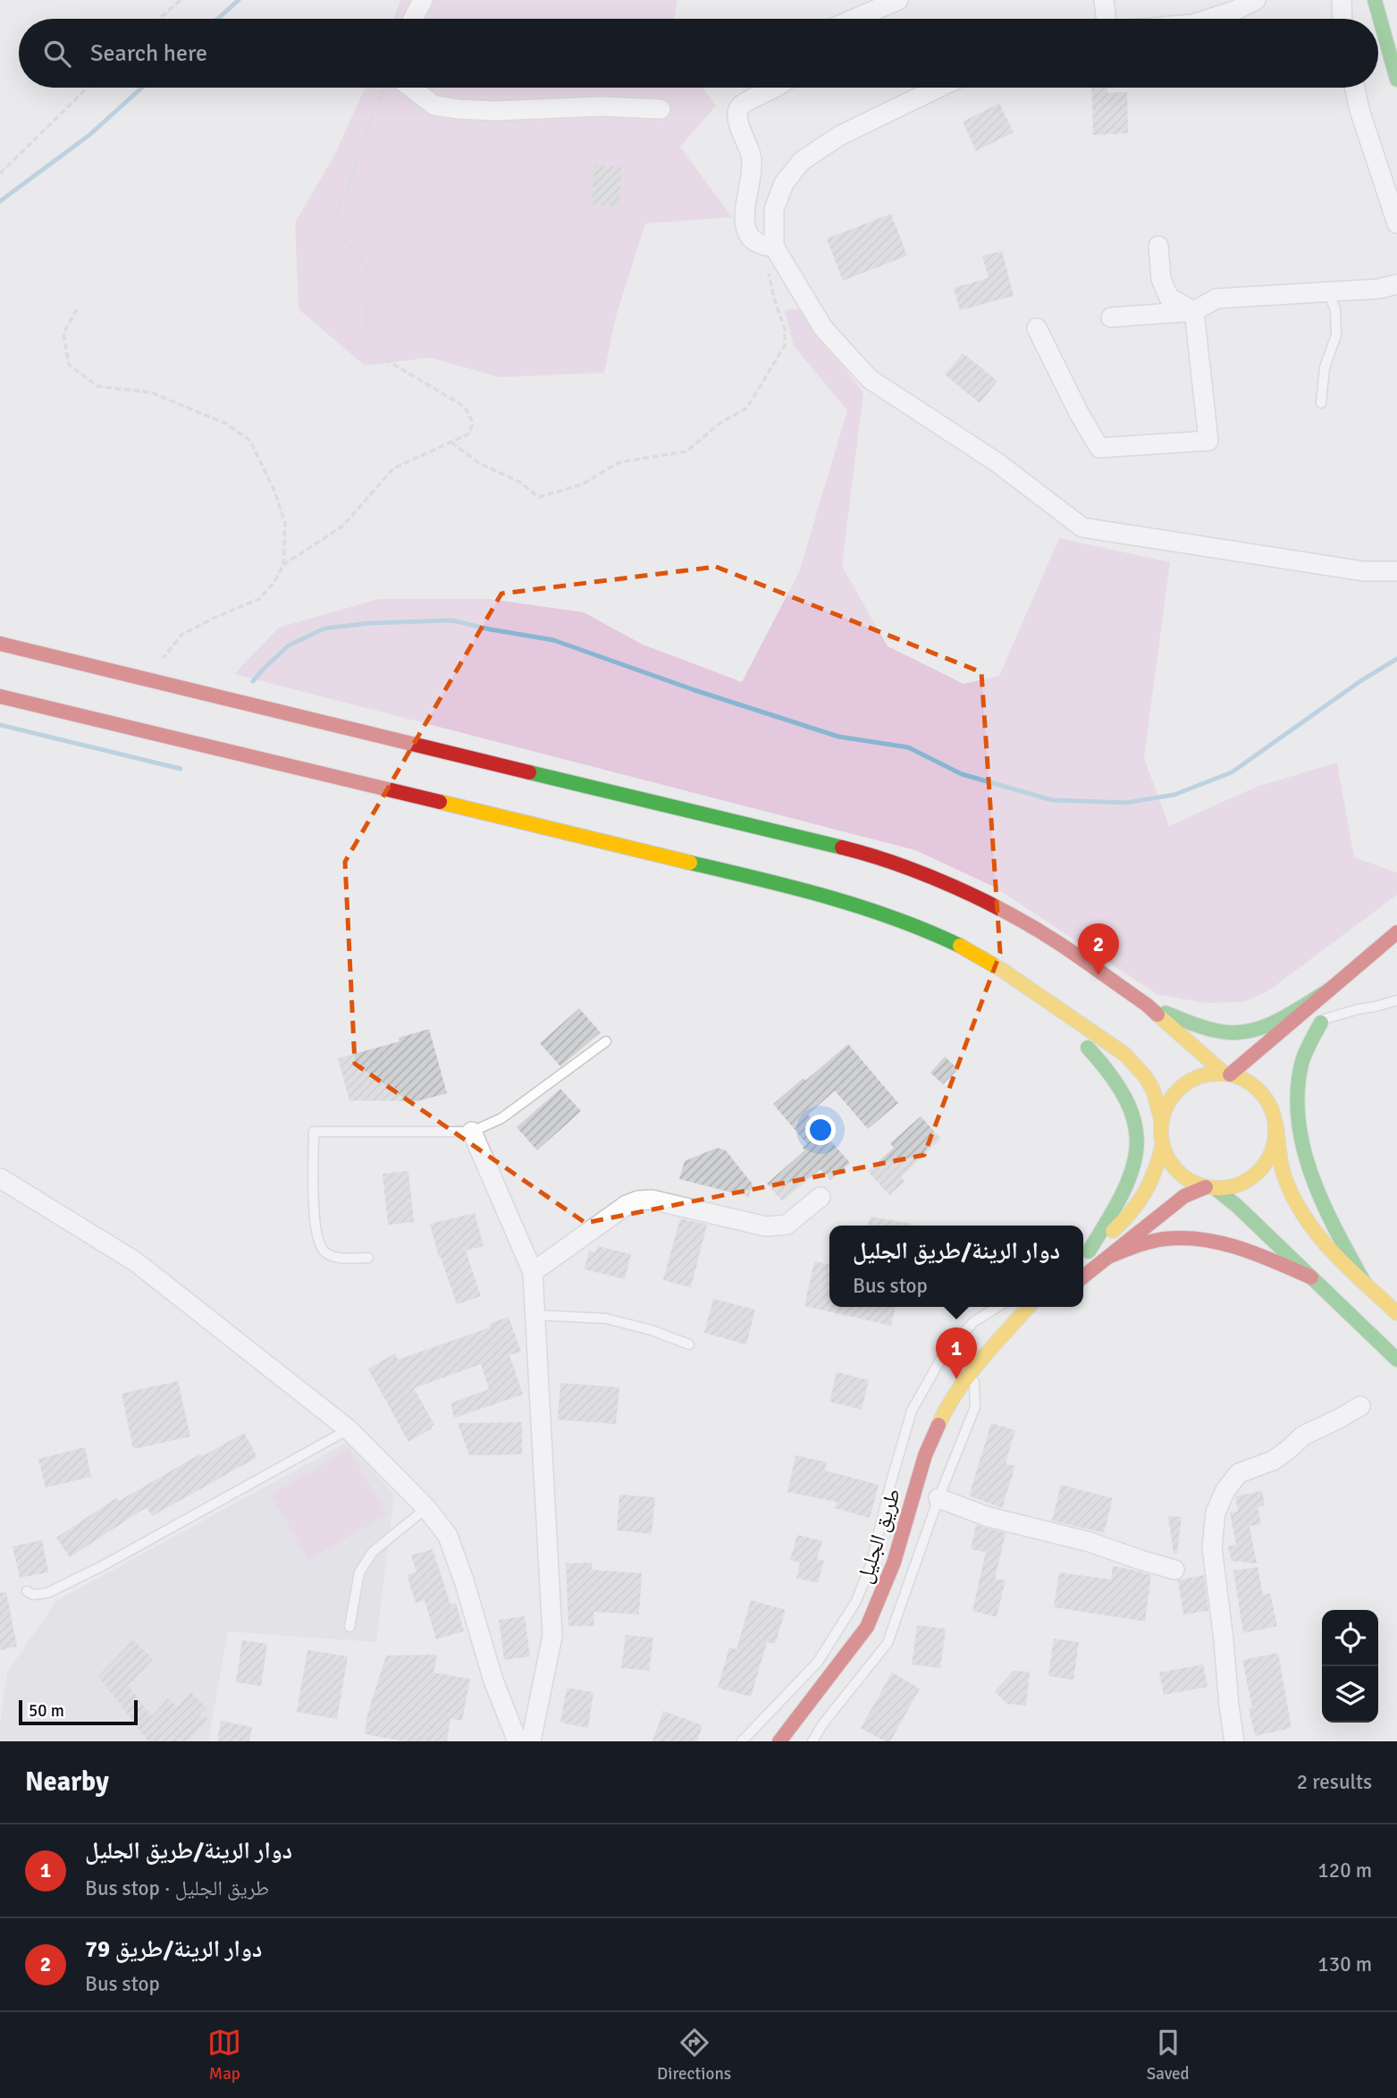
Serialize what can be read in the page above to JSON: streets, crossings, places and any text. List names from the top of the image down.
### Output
{
  "streets": {
    "main road": ["طريق الجليل"]
  },
  "scale_bar": "50 m",
  "page": {
    "search": "Search here",
    "pins": ["2", "1"],
    "popup": ["دوار الرينة/طريق الجليل", "Bus stop"],
    "scale": "50 m",
    "heading": ["Nearby", "2 results"],
    "list": [
      {
        "mark": "1",
        "name": "دوار الرينة/طريق الجليل",
        "note": "Bus stop · طريق الجليل",
        "value": "120 m"
      },
      {
        "mark": "2",
        "name": "دوار الرينة/طريق 79",
        "note": "Bus stop",
        "value": "130 m"
      }
    ],
    "nav": ["Map", "Directions", "Saved"]
  }
}
